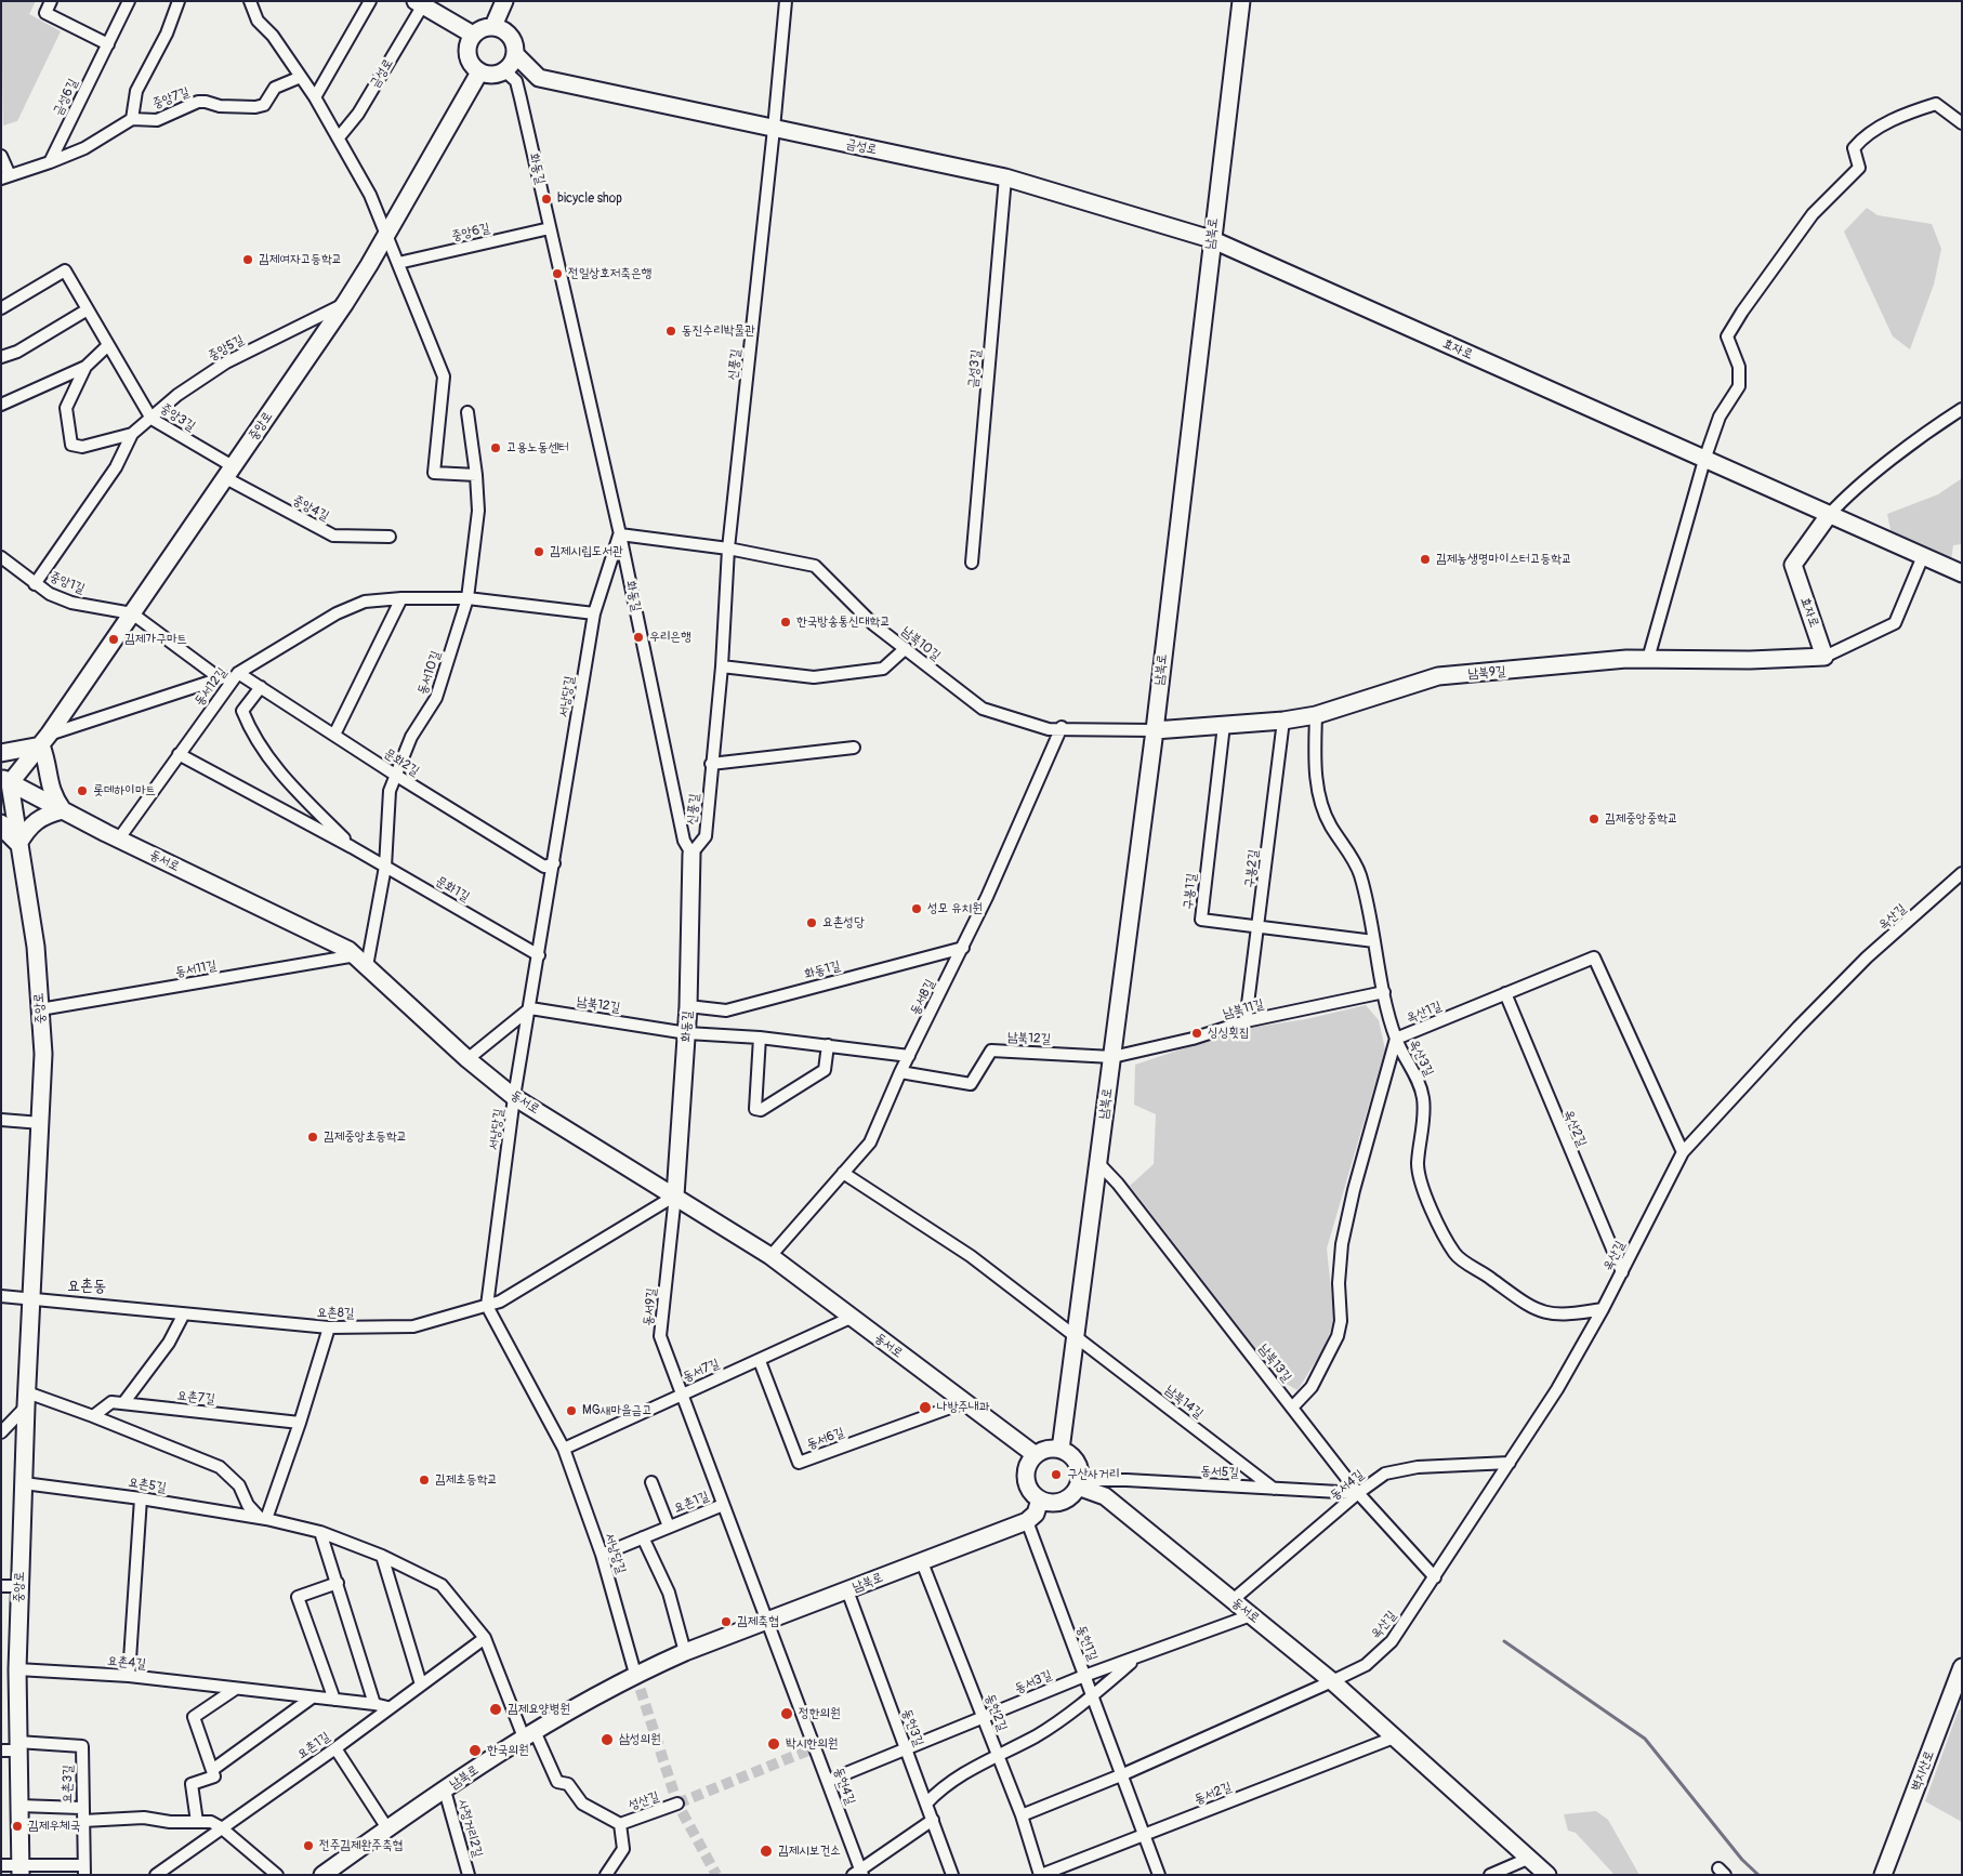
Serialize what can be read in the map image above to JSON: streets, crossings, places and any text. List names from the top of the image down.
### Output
{
  "streets": {
    "street": [
      "금성로",
      "금성6길",
      "중앙7길",
      "화동길",
      "중앙6길",
      "남북로",
      "중앙5길",
      "효자로",
      "신풍길",
      "금성3길",
      "중앙3길",
      "중앙로",
      "중앙4길",
      "중앙1길",
      "남북10길",
      "동서10길",
      "남북9길",
      "동서12길",
      "서낭당길",
      "문화2길",
      "동서로",
      "구봉2길",
      "문화1길",
      "구봉1길",
      "옥산길",
      "동서11길",
      "화동1길",
      "동서8길",
      "남북12길",
      "남북11길",
      "옥산1길",
      "옥산3길",
      "옥산2길",
      "동서9길",
      "요촌8길",
      "남북13길",
      "동서7길",
      "요촌7길",
      "남북14길",
      "동서6길",
      "동서5길",
      "요촌5길",
      "동서4길",
      "요촌1길",
      "동헌1길",
      "요촌4길",
      "동서3길",
      "동헌2길",
      "동헌3길",
      "벽지산로",
      "요촌3길",
      "동헌4길",
      "동서2길",
      "성산길",
      "사정거리2길"
    ]
  },
  "crossings": [
    ["금성로", "화동길"],
    ["금성로", "남북로"],
    ["금성로", "효자로"],
    ["금성로", "신풍길"],
    ["금성로", "금성3길"],
    ["금성로", "중앙로"],
    ["화동길", "중앙6길"],
    ["화동길", "신풍길"],
    ["화동길", "중앙로"],
    ["화동길", "남북10길"],
    ["화동길", "서낭당길"],
    ["화동길", "동서로"],
    ["화동길", "화동1길"],
    ["화동길", "남북12길"],
    ["화동길", "동서9길"],
    ["남북로", "효자로"],
    ["남북로", "남북10길"],
    ["남북로", "남북9길"],
    ["남북로", "서낭당길"],
    ["남북로", "동서로"],
    ["남북로", "남북12길"],
    ["남북로", "남북11길"],
    ["남북로", "동서9길"],
    ["남북로", "남북13길"],
    ["남북로", "남북14길"],
    ["남북로", "동서5길"],
    ["남북로", "요촌5길"],
    ["남북로", "동헌1길"],
    ["남북로", "동헌2길"],
    ["남북로", "동헌3길"],
    ["남북로", "동헌4길"],
    ["남북로", "사정거리2길"],
    ["중앙5길", "중앙3길"],
    ["중앙5길", "중앙로"],
    ["중앙5길", "중앙1길"],
    ["효자로", "남북9길"],
    ["신풍길", "남북10길"],
    ["중앙3길", "중앙로"],
    ["중앙3길", "중앙4길"],
    ["중앙로", "중앙4길"],
    ["중앙로", "중앙1길"],
    ["중앙로", "동서로"],
    ["중앙로", "동서11길"],
    ["중앙로", "요촌8길"],
    ["중앙로", "요촌5길"],
    ["중앙로", "요촌4길"],
    ["중앙로", "요촌3길"],
    ["남북10길", "남북9길"],
    ["남북10길", "서낭당길"],
    ["남북10길", "동서8길"],
    ["동서10길", "동서12길"],
    ["동서10길", "문화2길"],
    ["동서10길", "동서로"],
    ["동서10길", "문화1길"],
    ["동서10길", "동서11길"],
    ["남북9길", "구봉2길"],
    ["남북9길", "구봉1길"],
    ["남북9길", "옥산3길"],
    ["동서12길", "서낭당길"],
    ["동서12길", "문화2길"],
    ["동서12길", "동서로"],
    ["동서12길", "문화1길"],
    ["서낭당길", "문화2길"],
    ["서낭당길", "동서로"],
    ["서낭당길", "문화1길"],
    ["서낭당길", "남북12길"],
    ["서낭당길", "요촌8길"],
    ["서낭당길", "동서7길"],
    ["서낭당길", "요촌1길"],
    ["문화2길", "문화1길"],
    ["동서로", "옥산길"],
    ["동서로", "동서11길"],
    ["동서로", "동서8길"],
    ["동서로", "동서9길"],
    ["동서로", "동서7길"],
    ["동서로", "동서6길"],
    ["동서로", "동서5길"],
    ["동서로", "동서4길"],
    ["동서로", "동서3길"],
    ["동서로", "동서2길"],
    ["구봉2길", "구봉1길"],
    ["구봉2길", "남북11길"],
    ["구봉1길", "옥산3길"],
    ["옥산길", "옥산1길"],
    ["옥산길", "옥산3길"],
    ["옥산길", "옥산2길"],
    ["옥산길", "남북13길"],
    ["옥산길", "동서4길"],
    ["화동1길", "동서8길"],
    ["동서8길", "남북12길"],
    ["남북12길", "남북11길"],
    ["남북11길", "옥산3길"],
    ["옥산1길", "옥산3길"],
    ["옥산1길", "옥산2길"],
    ["옥산1길", "남북13길"],
    ["동서9길", "동서7길"],
    ["동서9길", "요촌1길"],
    ["동서9길", "동헌4길"],
    ["남북13길", "동서5길"],
    ["남북13길", "동서4길"],
    ["동서7길", "동서6길"],
    ["남북14길", "동서5길"],
    ["동서5길", "동서4길"],
    ["요촌5길", "요촌1길"],
    ["요촌5길", "성산길"],
    ["요촌1길", "요촌4길"],
    ["요촌1길", "요촌3길"],
    ["동헌1길", "동서3길"],
    ["동헌1길", "동서2길"],
    ["동서3길", "동헌2길"],
    ["동서3길", "동헌3길"],
    ["동서3길", "동헌4길"],
    ["동헌2길", "동서2길"],
    ["동헌3길", "동헌4길"]
  ],
  "districts": ["요촌동"],
  "places": [
    "bicycle shop",
    "김제여자고등학교",
    "전일상호저축은행",
    "동진수리박물관",
    "고용노동센터",
    "김제시립도서관",
    "김제농생명마이스터고등학교",
    "한국방송통신대학교",
    "우리은행",
    "김제가구마트",
    "롯데하이마트",
    "김제중앙중학교",
    "성모 유치원",
    "요촌성당",
    "싱싱횟집",
    "김제중앙초등학교",
    "나방주내과",
    "MG새마을금고",
    "구산사거리",
    "김제초등학교",
    "김제축협",
    "김제요양병원",
    "정한의원",
    "삼성의원",
    "박시한의원",
    "한국의원",
    "김제우체국",
    "전주김제완주축협",
    "김제시보건소"
  ]
}
